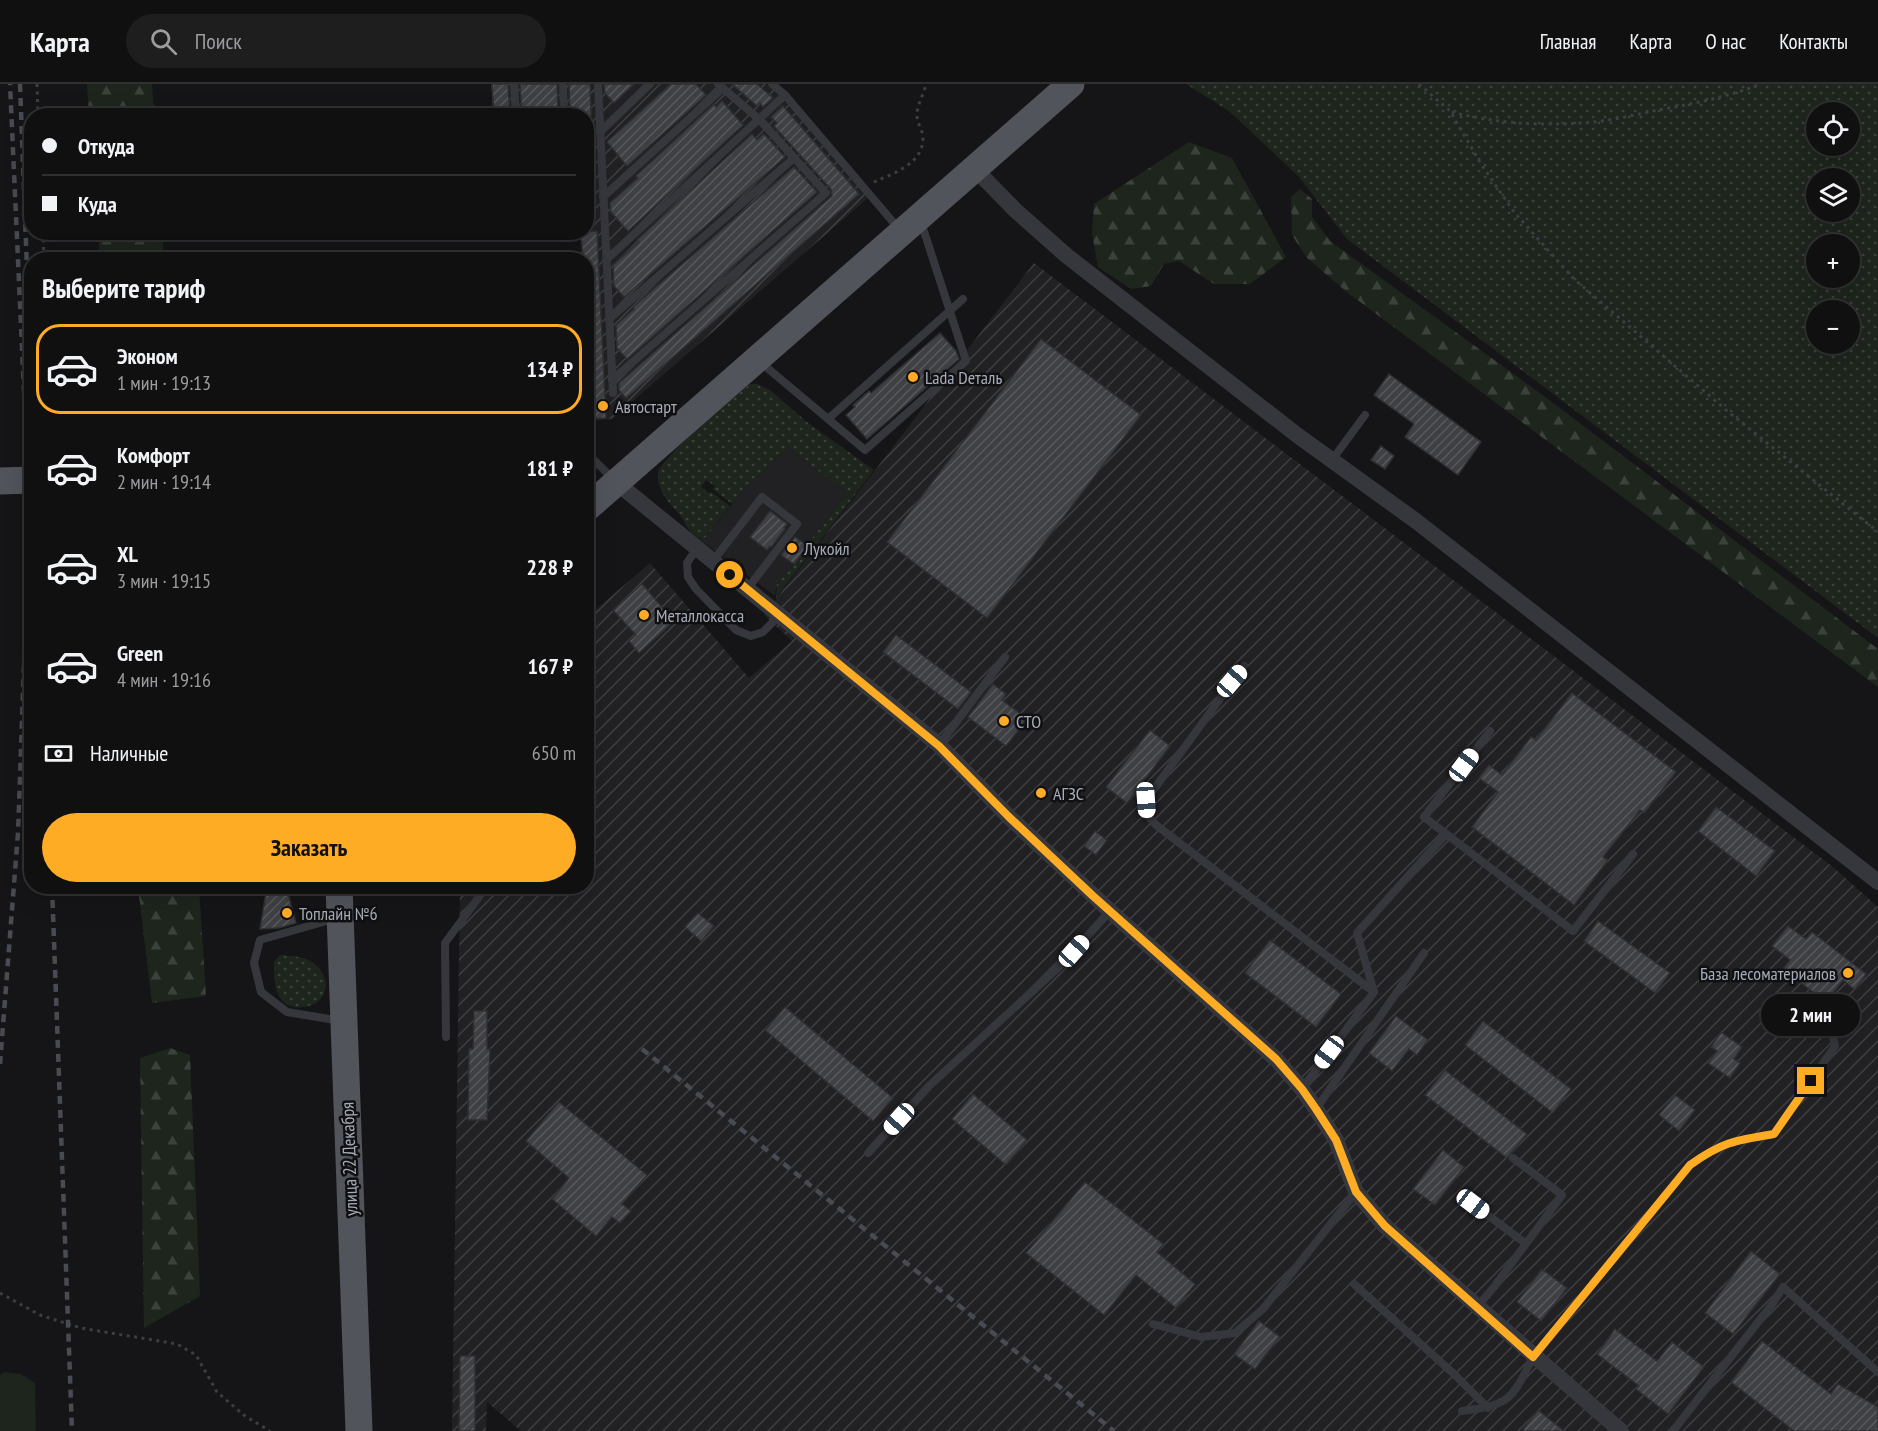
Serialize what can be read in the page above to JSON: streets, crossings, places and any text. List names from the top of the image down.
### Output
{
  "streets": {
    "main road": ["улица 22 Декабря"]
  },
  "places": [
    "Lada Dеталь",
    "Автостарт",
    "Лукойл",
    "Металлокасса",
    "СТО",
    "АГЗС",
    "Топлайн №6",
    "База лесоматериалов"
  ],
  "page": {
    "header": "Карта",
    "search": "Поиск",
    "nav": [
      "Главная",
      "Карта",
      "О нас",
      "Контакты"
    ],
    "map_buttons": ["+", "−"],
    "banner": ["Откуда", "Куда"],
    "heading": "Выберите тариф",
    "list": [
      {
        "name": "Эконом",
        "note": "1 мин · 19:13",
        "value": "134 ₽"
      },
      {
        "name": "Комфорт",
        "note": "2 мин · 19:14",
        "value": "181 ₽"
      },
      {
        "name": "XL",
        "note": "3 мин · 19:15",
        "value": "228 ₽"
      },
      {
        "name": "Green",
        "note": "4 мин · 19:16",
        "value": "167 ₽"
      }
    ],
    "pay": ["Наличные", "650 m"],
    "buttons": "Заказать",
    "bubble": "2 мин"
  }
}
